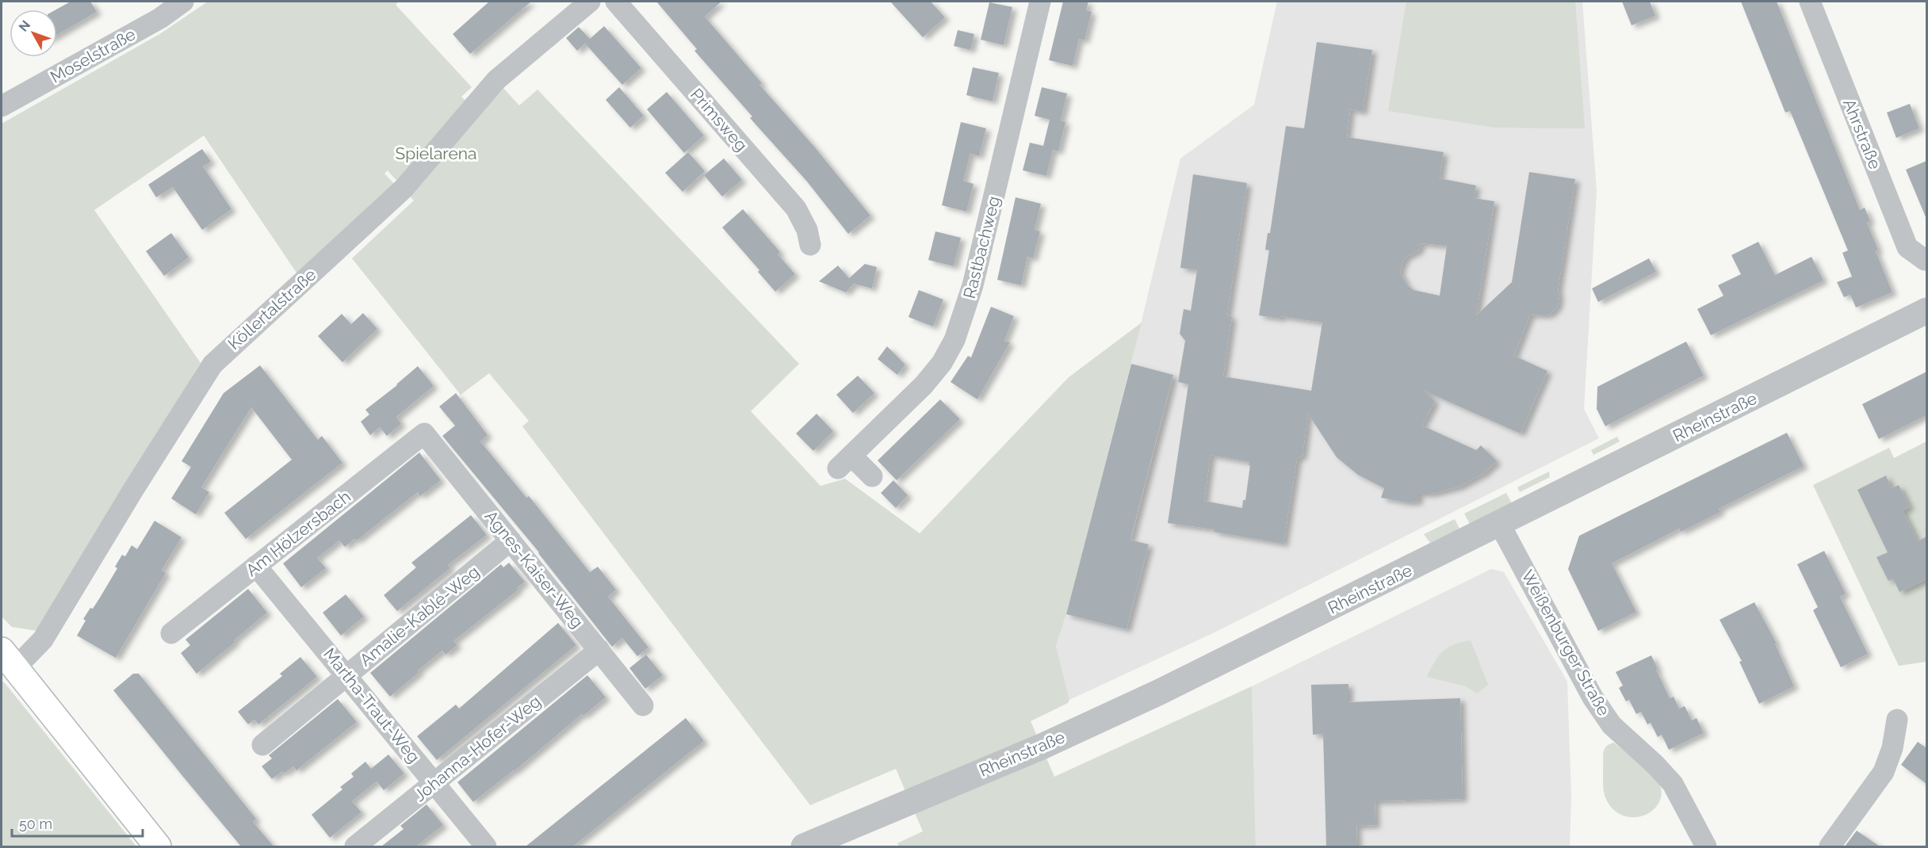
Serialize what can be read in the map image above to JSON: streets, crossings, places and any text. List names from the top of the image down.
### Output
{
  "streets": {
    "street": [
      "Moselstraße",
      "Primsweg",
      "Ahrstraße",
      "Rastbachweg",
      "Köllertalstraße",
      "Rheinstraße",
      "Am Hölzersbach",
      "Agnes-Kaiser-Weg",
      "Amalie-Kablé-Weg",
      "Weißenburger Straße",
      "Martha-Traut-Weg",
      "Johanna-Hofer-Weg"
    ]
  },
  "crossings": [
    ["Rheinstraße", "Weißenburger Straße"],
    ["Am Hölzersbach", "Agnes-Kaiser-Weg"],
    ["Am Hölzersbach", "Martha-Traut-Weg"],
    ["Agnes-Kaiser-Weg", "Amalie-Kablé-Weg"],
    ["Agnes-Kaiser-Weg", "Johanna-Hofer-Weg"],
    ["Amalie-Kablé-Weg", "Martha-Traut-Weg"],
    ["Martha-Traut-Weg", "Johanna-Hofer-Weg"]
  ],
  "parks": ["Spielarena"],
  "scale_bar": "50 m",
  "north": "top left"
}
